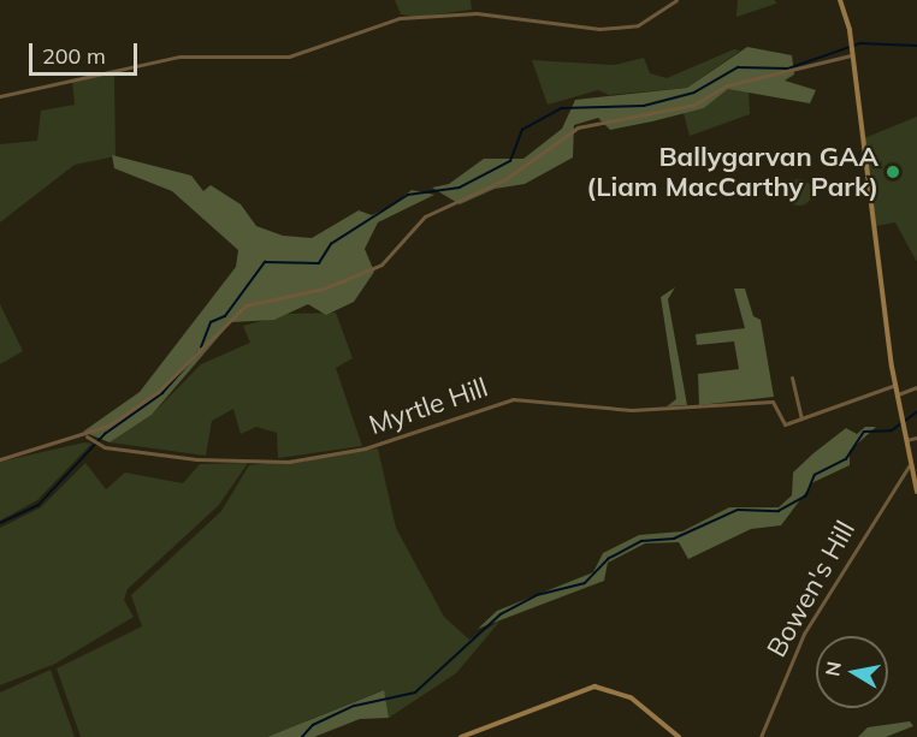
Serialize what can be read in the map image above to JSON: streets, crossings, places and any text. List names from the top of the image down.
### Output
{
  "streets": {
    "street": ["Myrtle Hill", "Bowen's Hill"]
  },
  "places": ["Ballygarvan GAA (Liam MacCarthy Park)"],
  "scale_bar": "200 m",
  "north": "left"
}
